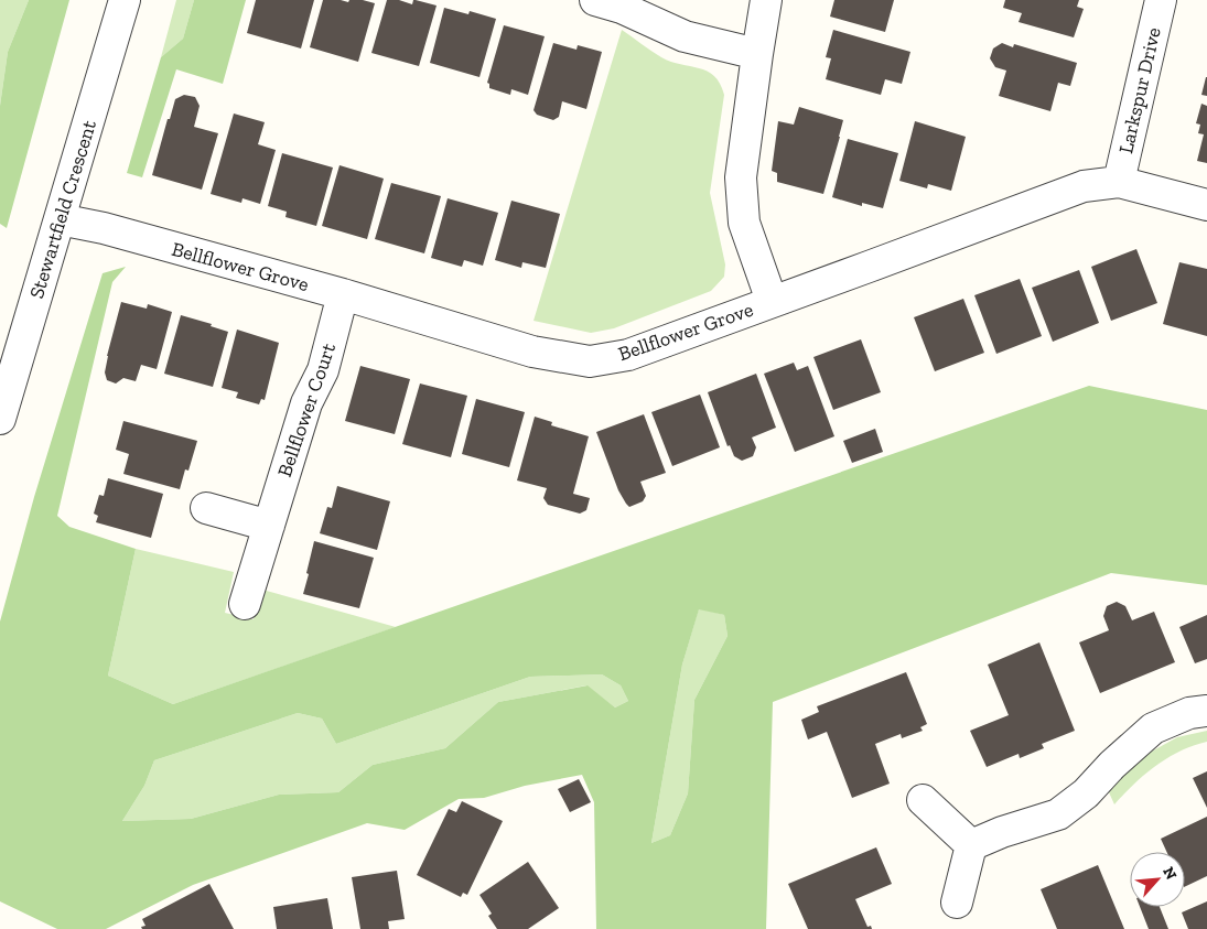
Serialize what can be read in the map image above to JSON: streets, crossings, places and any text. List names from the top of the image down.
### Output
{
  "streets": {
    "street": [
      "Larkspur Drive",
      "Stewartfield Crescent",
      "Bellflower Grove",
      "Bellflower Court"
    ]
  },
  "crossings": [
    ["Larkspur Drive", "Bellflower Grove"],
    ["Stewartfield Crescent", "Bellflower Grove"],
    ["Bellflower Grove", "Bellflower Court"]
  ],
  "north": "top right"
}
